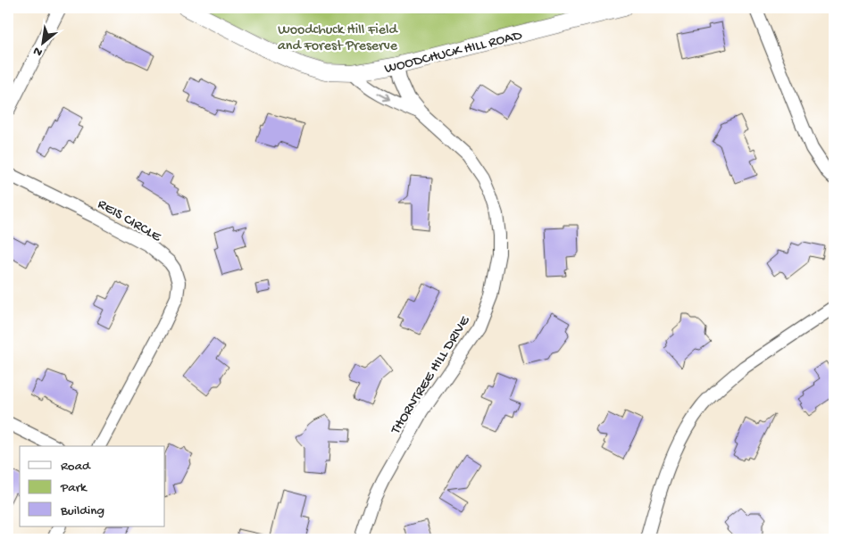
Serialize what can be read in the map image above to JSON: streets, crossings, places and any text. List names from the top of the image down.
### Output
{
  "streets": {
    "street": ["WOODCHUCK HILL ROAD", "REIS CIRCLE", "THORNTREE HILL DRIVE"]
  },
  "crossings": [
    ["WOODCHUCK HILL ROAD", "THORNTREE HILL DRIVE"]
  ],
  "parks": ["Woodchuck Hill Field and Forest Preserve"],
  "legend": ["Road", "Park", "Building"],
  "north": "bottom left"
}
